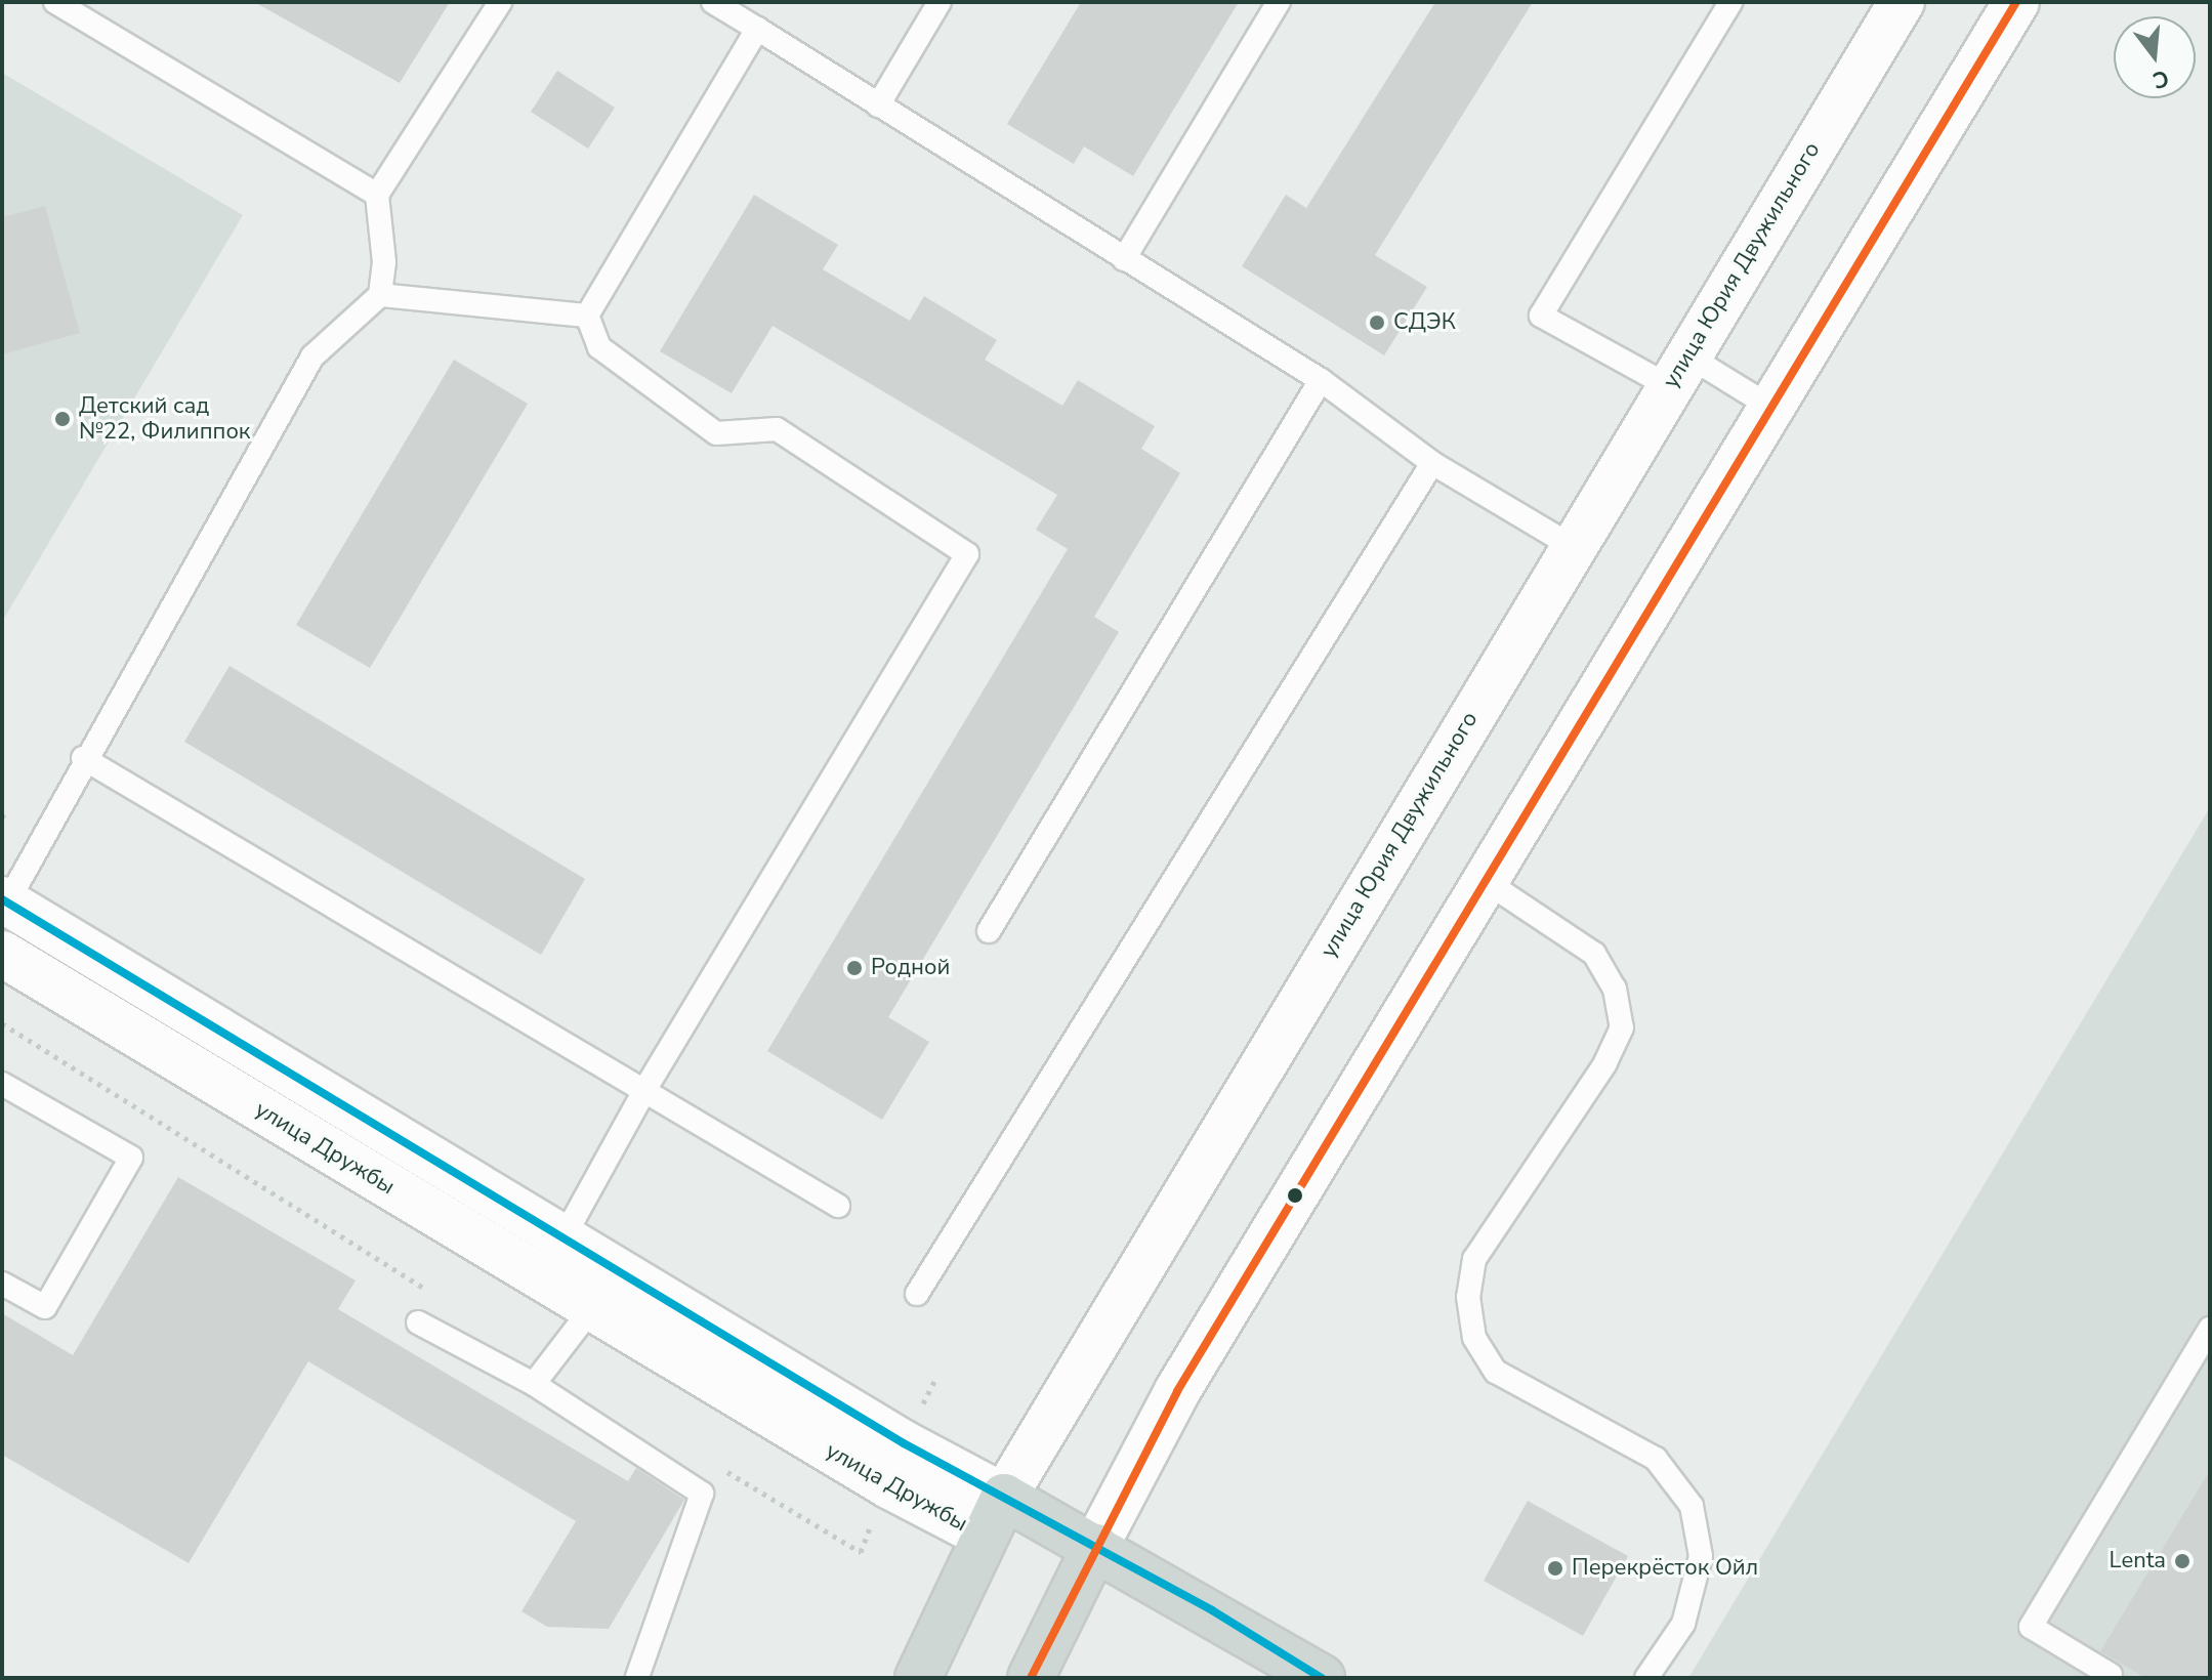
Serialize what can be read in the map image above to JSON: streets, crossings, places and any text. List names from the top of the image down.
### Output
{
  "streets": {
    "main road": ["улица Юрия Двужильного", "улица Дружбы"]
  },
  "crossings": [
    ["улица Юрия Двужильного", "улица Дружбы"]
  ],
  "places": [
    "СДЭК",
    "Детский сад №22, Филиппок",
    "Родной",
    "Lenta",
    "Перекрёсток Ойл"
  ],
  "north": "bottom"
}
